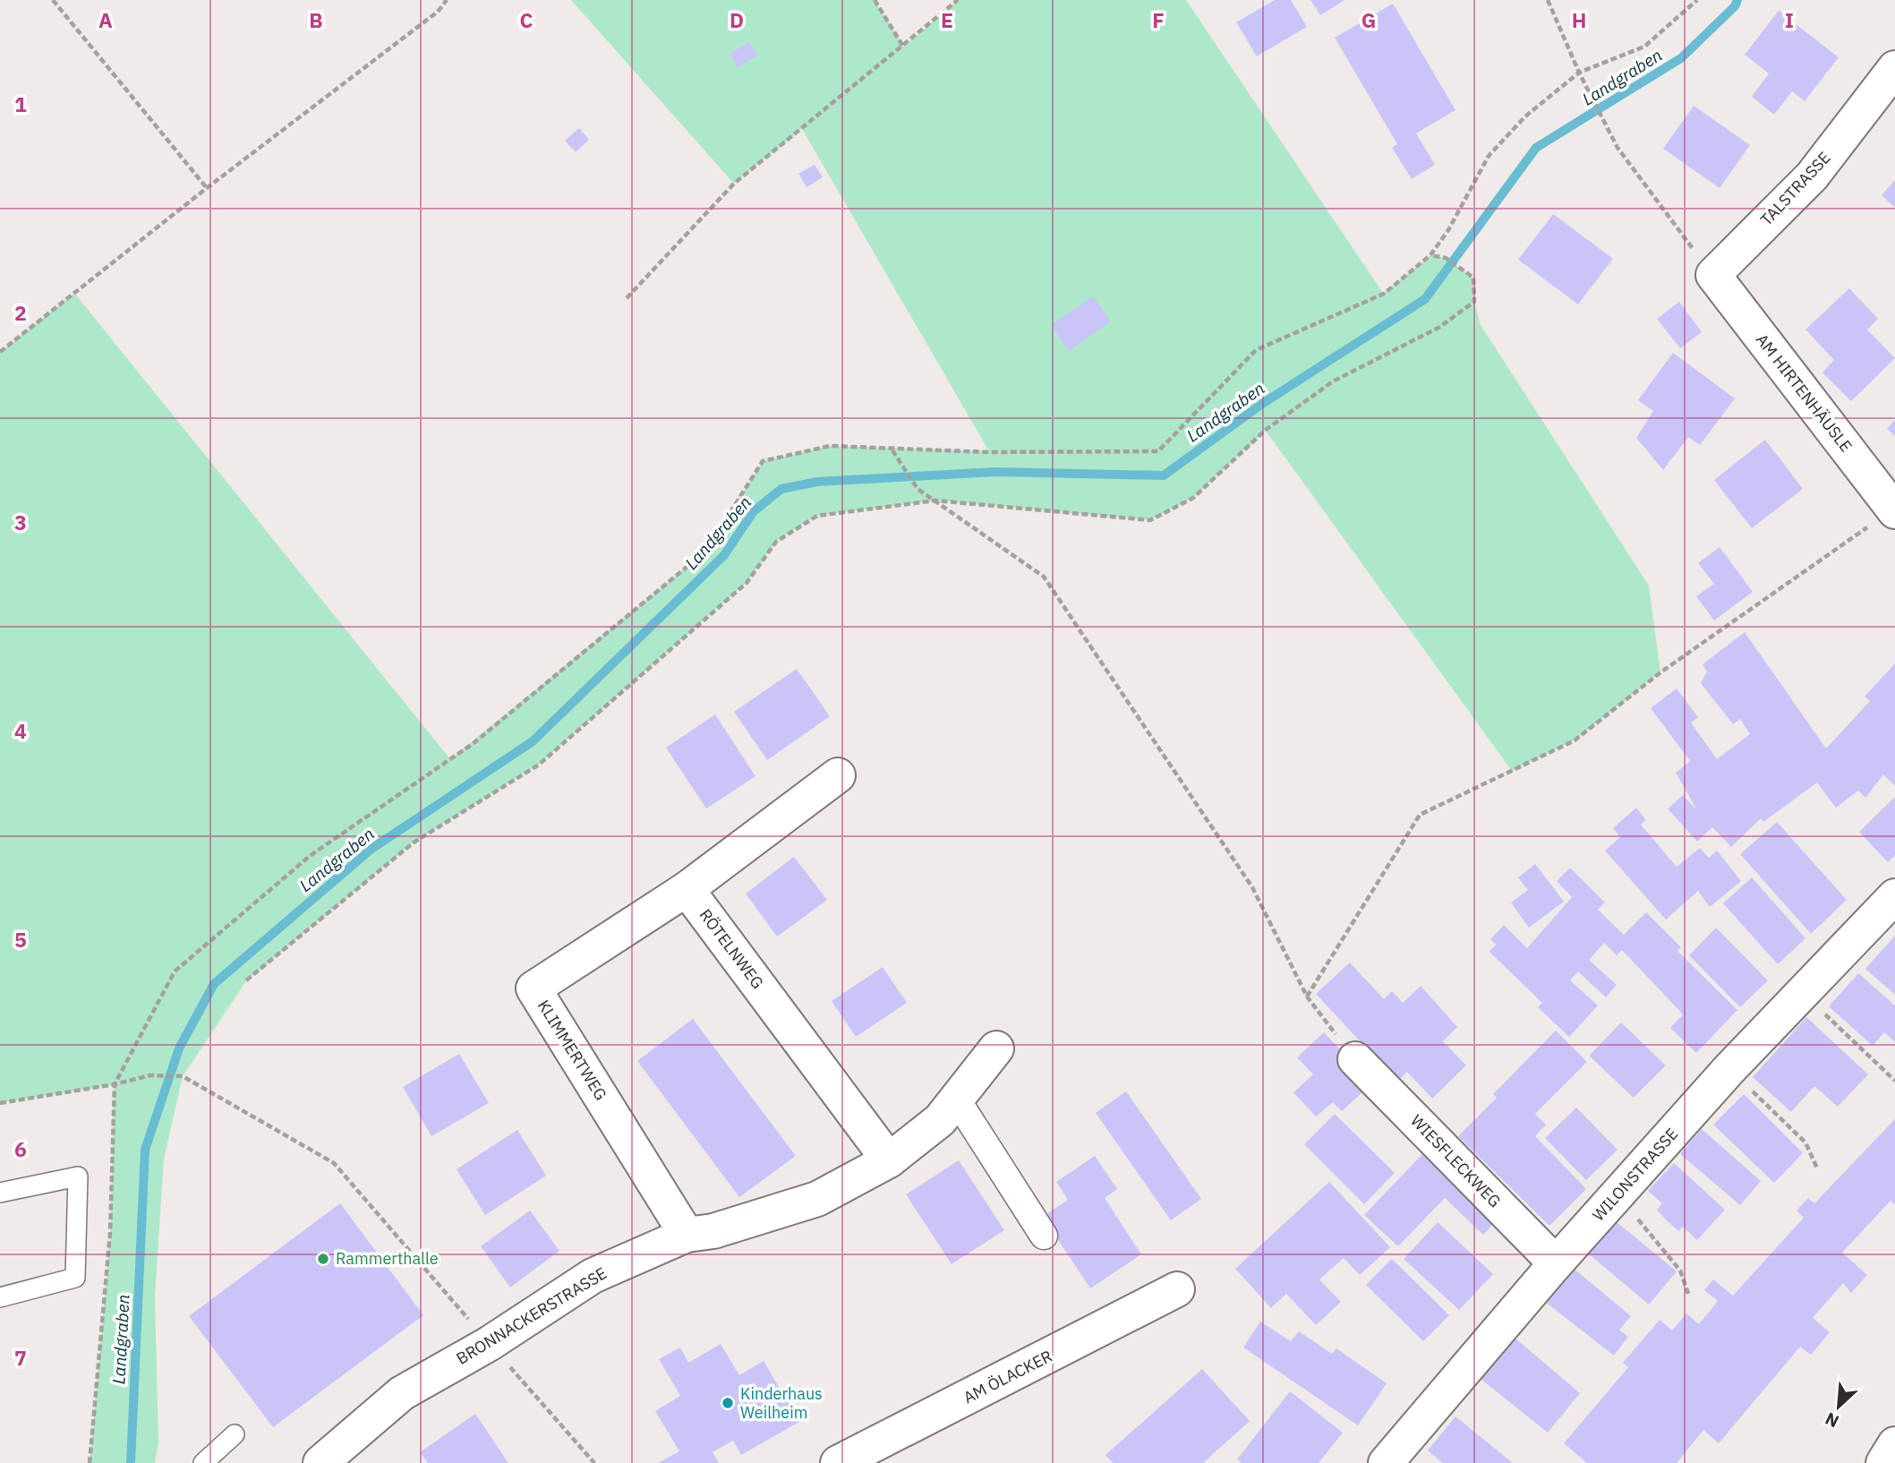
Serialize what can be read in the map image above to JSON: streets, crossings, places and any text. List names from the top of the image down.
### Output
{
  "streets": {
    "street": [
      "TALSTRASSE",
      "AM HIRTENHÄUSLE",
      "RÖTELNWEG",
      "KLIMMERTWEG",
      "WIESFLECKWEG",
      "WILONSTRASSE",
      "BRONNACKERSTRASSE",
      "AM ÖLACKER"
    ]
  },
  "crossings": [
    ["TALSTRASSE", "AM HIRTENHÄUSLE"],
    ["RÖTELNWEG", "KLIMMERTWEG"],
    ["RÖTELNWEG", "BRONNACKERSTRASSE"],
    ["KLIMMERTWEG", "BRONNACKERSTRASSE"],
    ["WIESFLECKWEG", "WILONSTRASSE"]
  ],
  "water": ["Landgraben"],
  "places": ["Rammerthalle", "Kinderhaus Weilheim"],
  "north": "bottom left",
  "grid": {
    "columns": [
      "A",
      "B",
      "C",
      "D",
      "E",
      "F",
      "G",
      "H",
      "I"
    ],
    "rows": [
      "1",
      "2",
      "3",
      "4",
      "5",
      "6",
      "7"
    ]
  }
}
